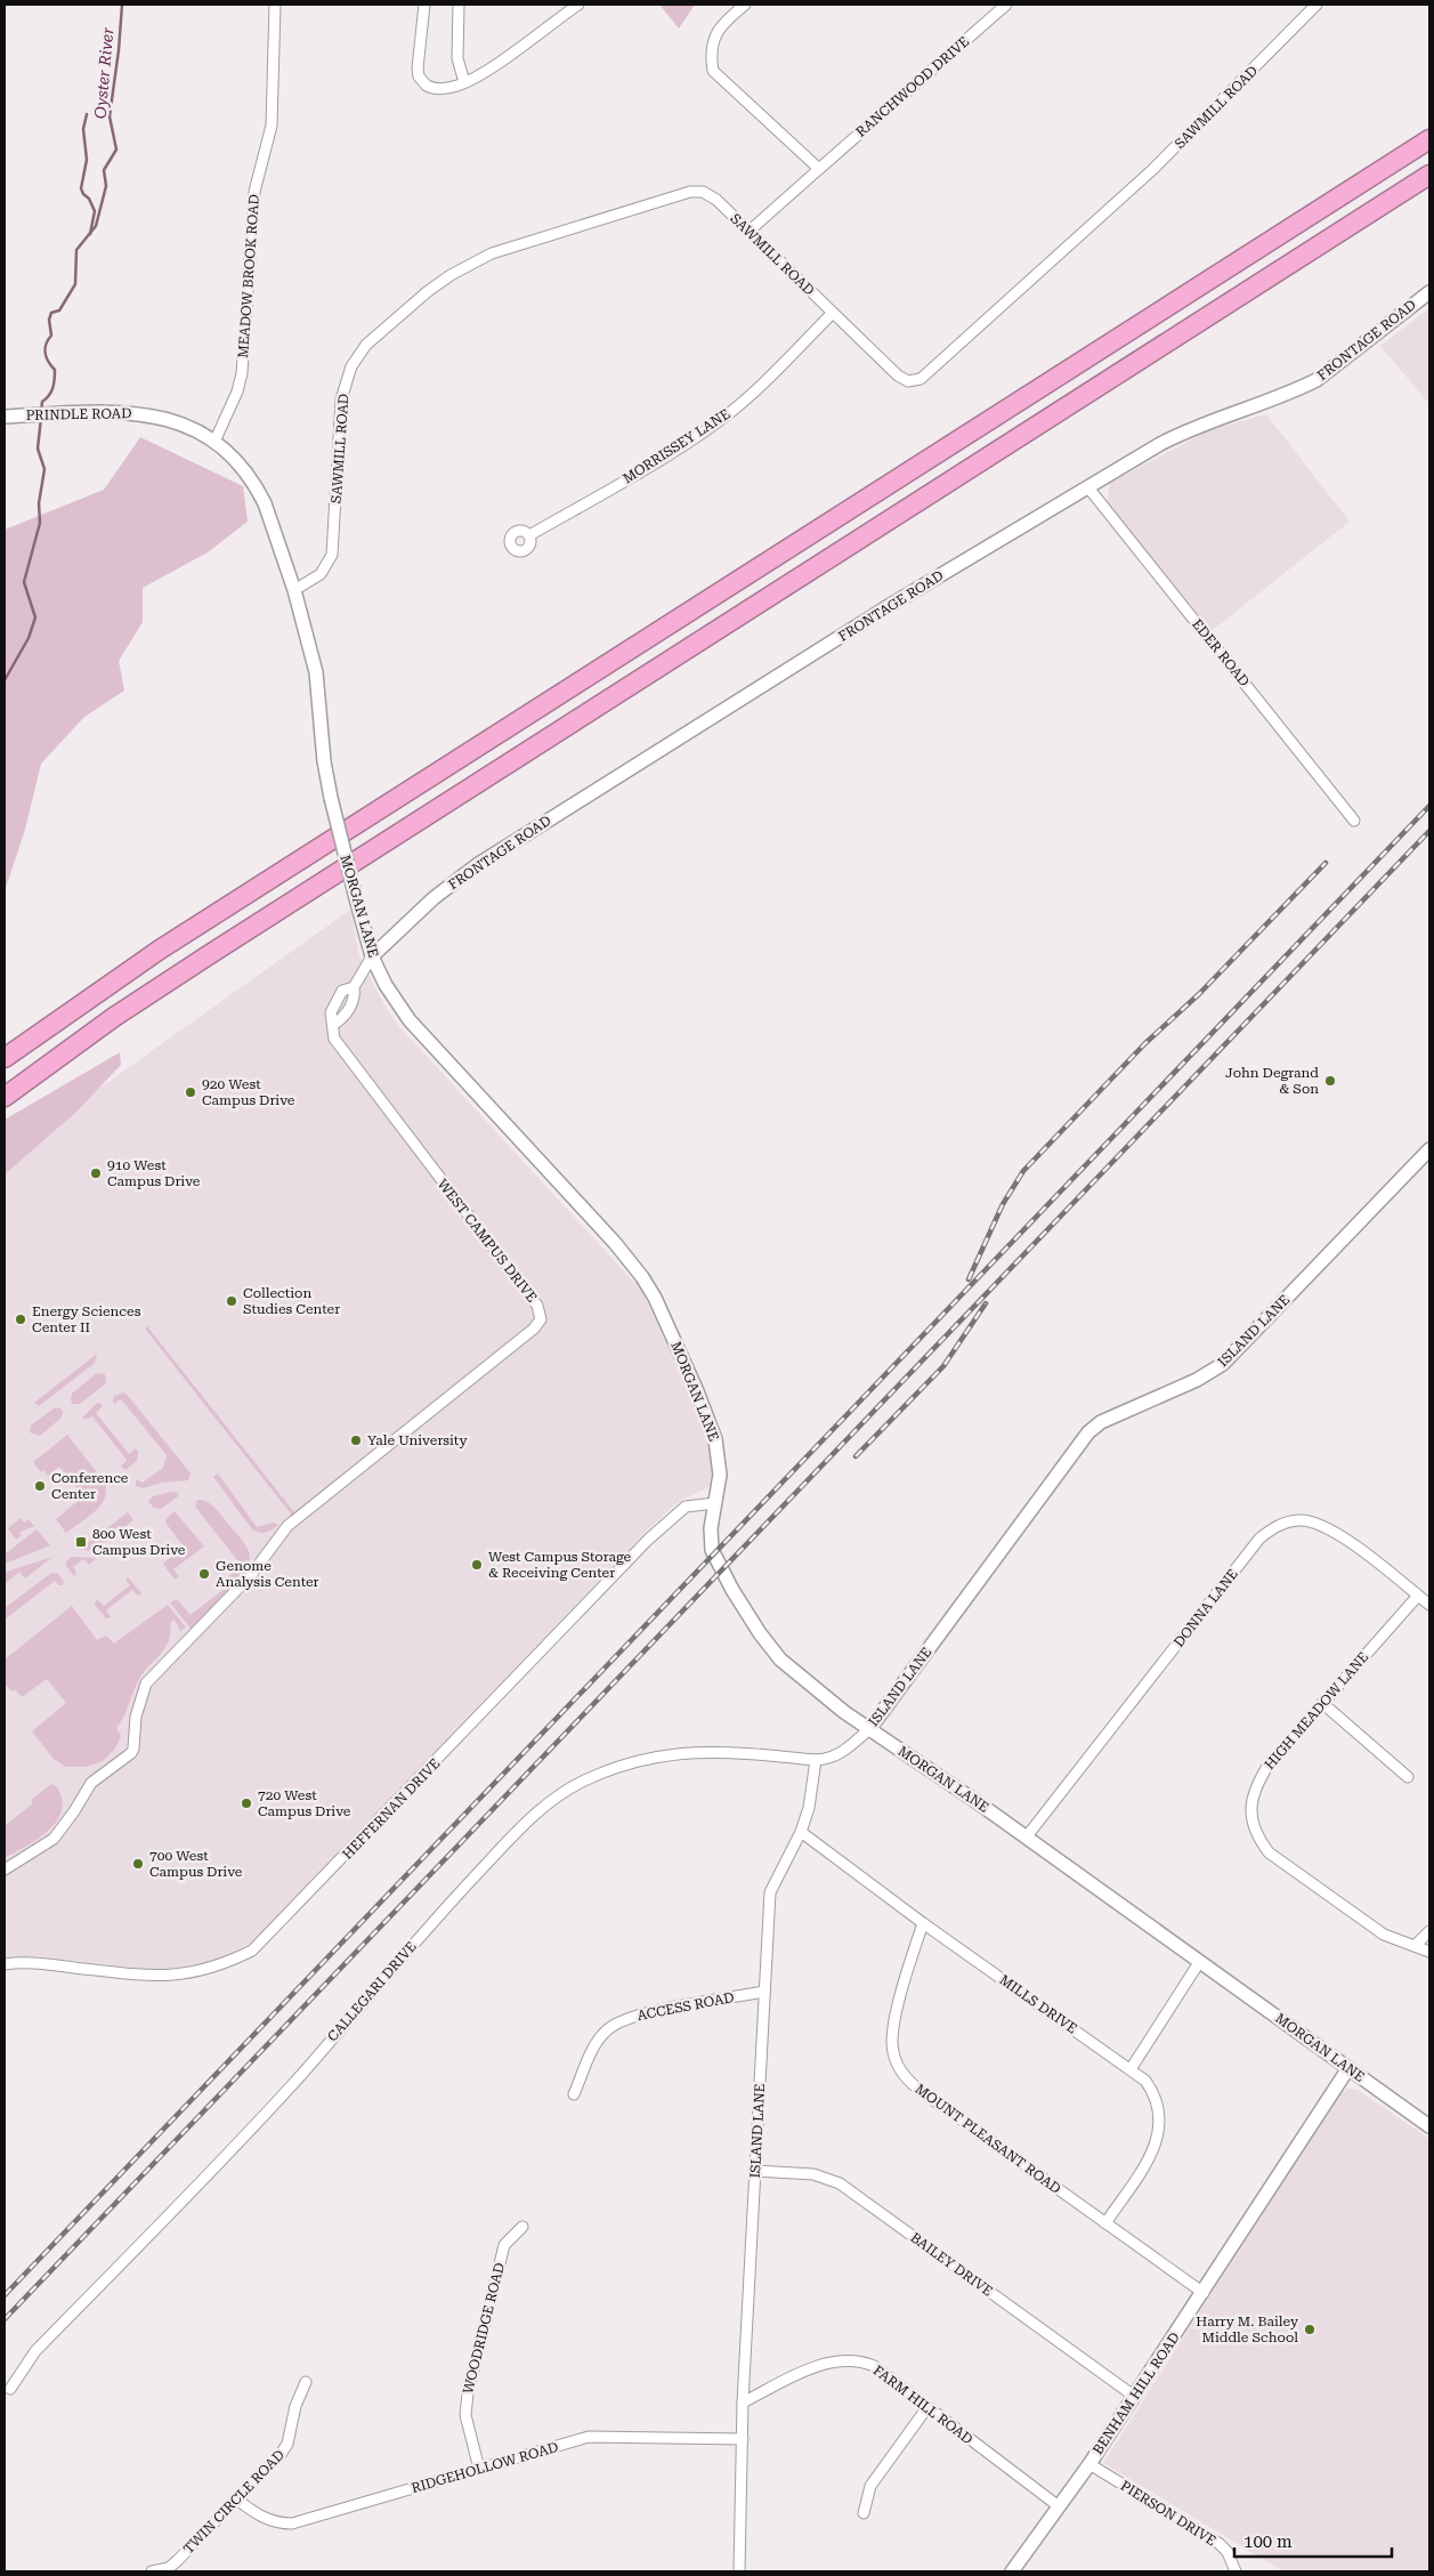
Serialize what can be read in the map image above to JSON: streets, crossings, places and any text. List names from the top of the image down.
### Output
{
  "streets": {
    "street": [
      "RANCHWOOD DRIVE",
      "SAWMILL ROAD",
      "MEADOW BROOK ROAD",
      "FRONTAGE ROAD",
      "PRINDLE ROAD",
      "MORRISSEY LANE",
      "EDER ROAD",
      "MORGAN LANE",
      "WEST CAMPUS DRIVE",
      "ISLAND LANE",
      "DONNA LANE",
      "HIGH MEADOW LANE",
      "HEFFERNAN DRIVE",
      "CALLEGARI DRIVE",
      "MILLS DRIVE",
      "ACCESS ROAD",
      "MOUNT PLEASANT ROAD",
      "BAILEY DRIVE",
      "WOODRIDGE ROAD",
      "BENHAM HILL ROAD",
      "FARM HILL ROAD",
      "RIDGEHOLLOW ROAD",
      "TWIN CIRCLE ROAD",
      "PIERSON DRIVE"
    ]
  },
  "crossings": [
    ["RANCHWOOD DRIVE", "SAWMILL ROAD"],
    ["SAWMILL ROAD", "MORRISSEY LANE"],
    ["SAWMILL ROAD", "MORGAN LANE"],
    ["MEADOW BROOK ROAD", "PRINDLE ROAD"],
    ["MEADOW BROOK ROAD", "MORGAN LANE"],
    ["FRONTAGE ROAD", "EDER ROAD"],
    ["FRONTAGE ROAD", "MORGAN LANE"],
    ["FRONTAGE ROAD", "WEST CAMPUS DRIVE"],
    ["PRINDLE ROAD", "MORGAN LANE"],
    ["MORGAN LANE", "WEST CAMPUS DRIVE"],
    ["MORGAN LANE", "ISLAND LANE"],
    ["MORGAN LANE", "DONNA LANE"],
    ["MORGAN LANE", "HEFFERNAN DRIVE"],
    ["MORGAN LANE", "BENHAM HILL ROAD"],
    ["ISLAND LANE", "CALLEGARI DRIVE"],
    ["ISLAND LANE", "MILLS DRIVE"],
    ["ISLAND LANE", "ACCESS ROAD"],
    ["ISLAND LANE", "BAILEY DRIVE"],
    ["ISLAND LANE", "FARM HILL ROAD"],
    ["ISLAND LANE", "RIDGEHOLLOW ROAD"],
    ["DONNA LANE", "HIGH MEADOW LANE"],
    ["MILLS DRIVE", "MOUNT PLEASANT ROAD"],
    ["MOUNT PLEASANT ROAD", "BENHAM HILL ROAD"],
    ["BAILEY DRIVE", "BENHAM HILL ROAD"],
    ["WOODRIDGE ROAD", "RIDGEHOLLOW ROAD"],
    ["BENHAM HILL ROAD", "FARM HILL ROAD"],
    ["BENHAM HILL ROAD", "PIERSON DRIVE"],
    ["RIDGEHOLLOW ROAD", "TWIN CIRCLE ROAD"]
  ],
  "water": ["Oyster River"],
  "places": {
    "other": [
      "John Degrand & Son",
      "920 West Campus Drive",
      "910 West Campus Drive",
      "Collection Studies Center",
      "Energy Sciences Center II",
      "Yale University",
      "Conference Center",
      "West Campus Storage & Receiving Center",
      "Genome Analysis Center",
      "720 West Campus Drive",
      "700 West Campus Drive",
      "Harry M. Bailey Middle School"
    ],
    "transit": ["800 West Campus Drive"]
  },
  "scale_bar": "100 m"
}
